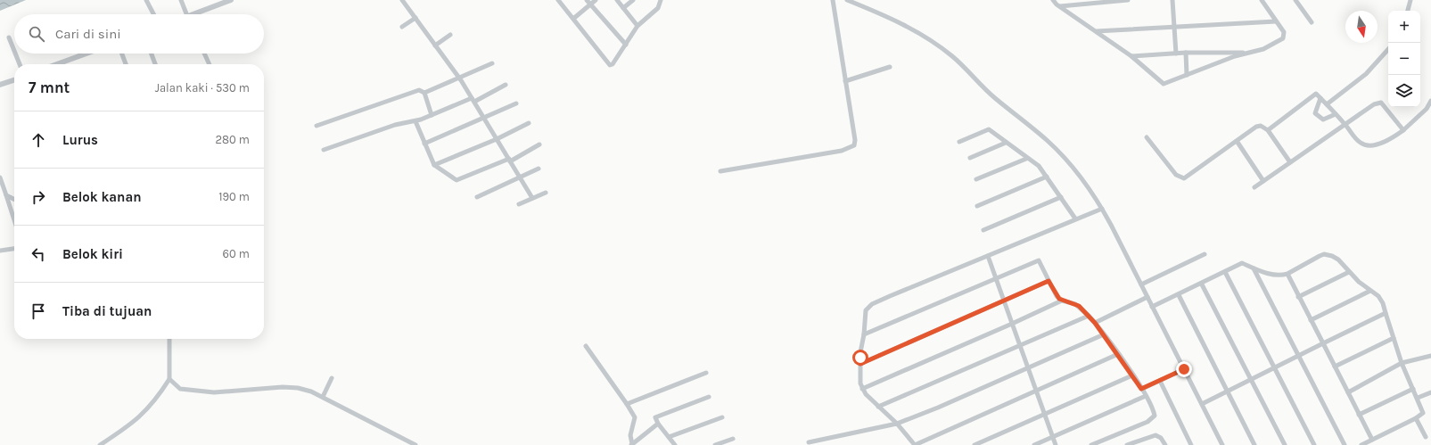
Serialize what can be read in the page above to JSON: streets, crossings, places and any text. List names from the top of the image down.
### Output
{
  "north": "bottom",
  "page": {
    "map_buttons": ["+", "−"],
    "search": "Cari di sini",
    "heading": ["7 mnt", "Jalan kaki · 530 m"],
    "list": [
      ["Lurus", "280 m"],
      ["Belok kanan", "190 m"],
      ["Belok kiri", "60 m"],
      "Tiba di tujuan"
    ]
  }
}
